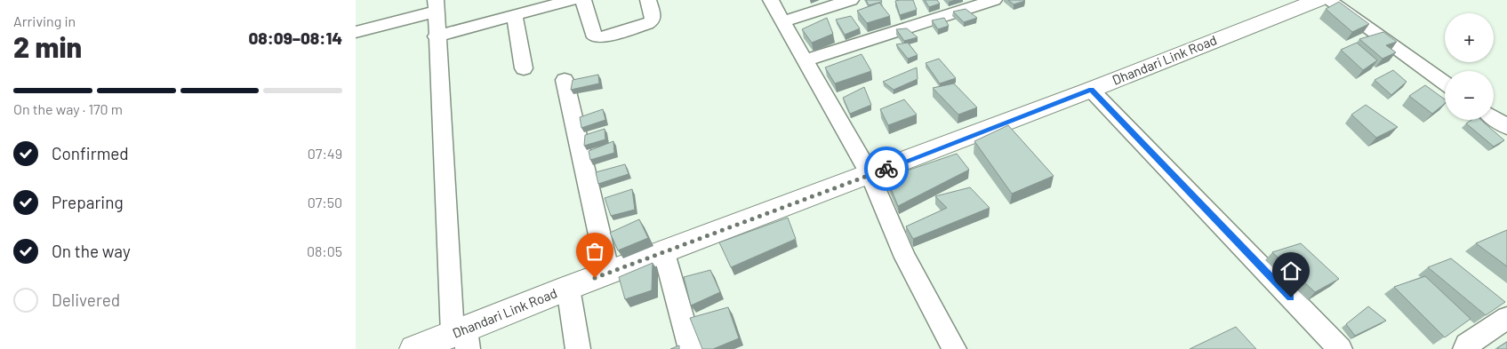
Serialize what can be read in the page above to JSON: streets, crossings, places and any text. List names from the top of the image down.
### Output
{
  "streets": {
    "street": ["Dhandari Link Road"]
  },
  "page": {
    "heading": ["2 min", "Arriving in", "08:09–08:14"],
    "map_buttons": ["+", "−"],
    "bar": "On the way · 170 m",
    "list": [
      ["Confirmed", "07:49"],
      ["Preparing", "07:50"],
      ["On the way", "08:05"],
      "Delivered"
    ]
  }
}
